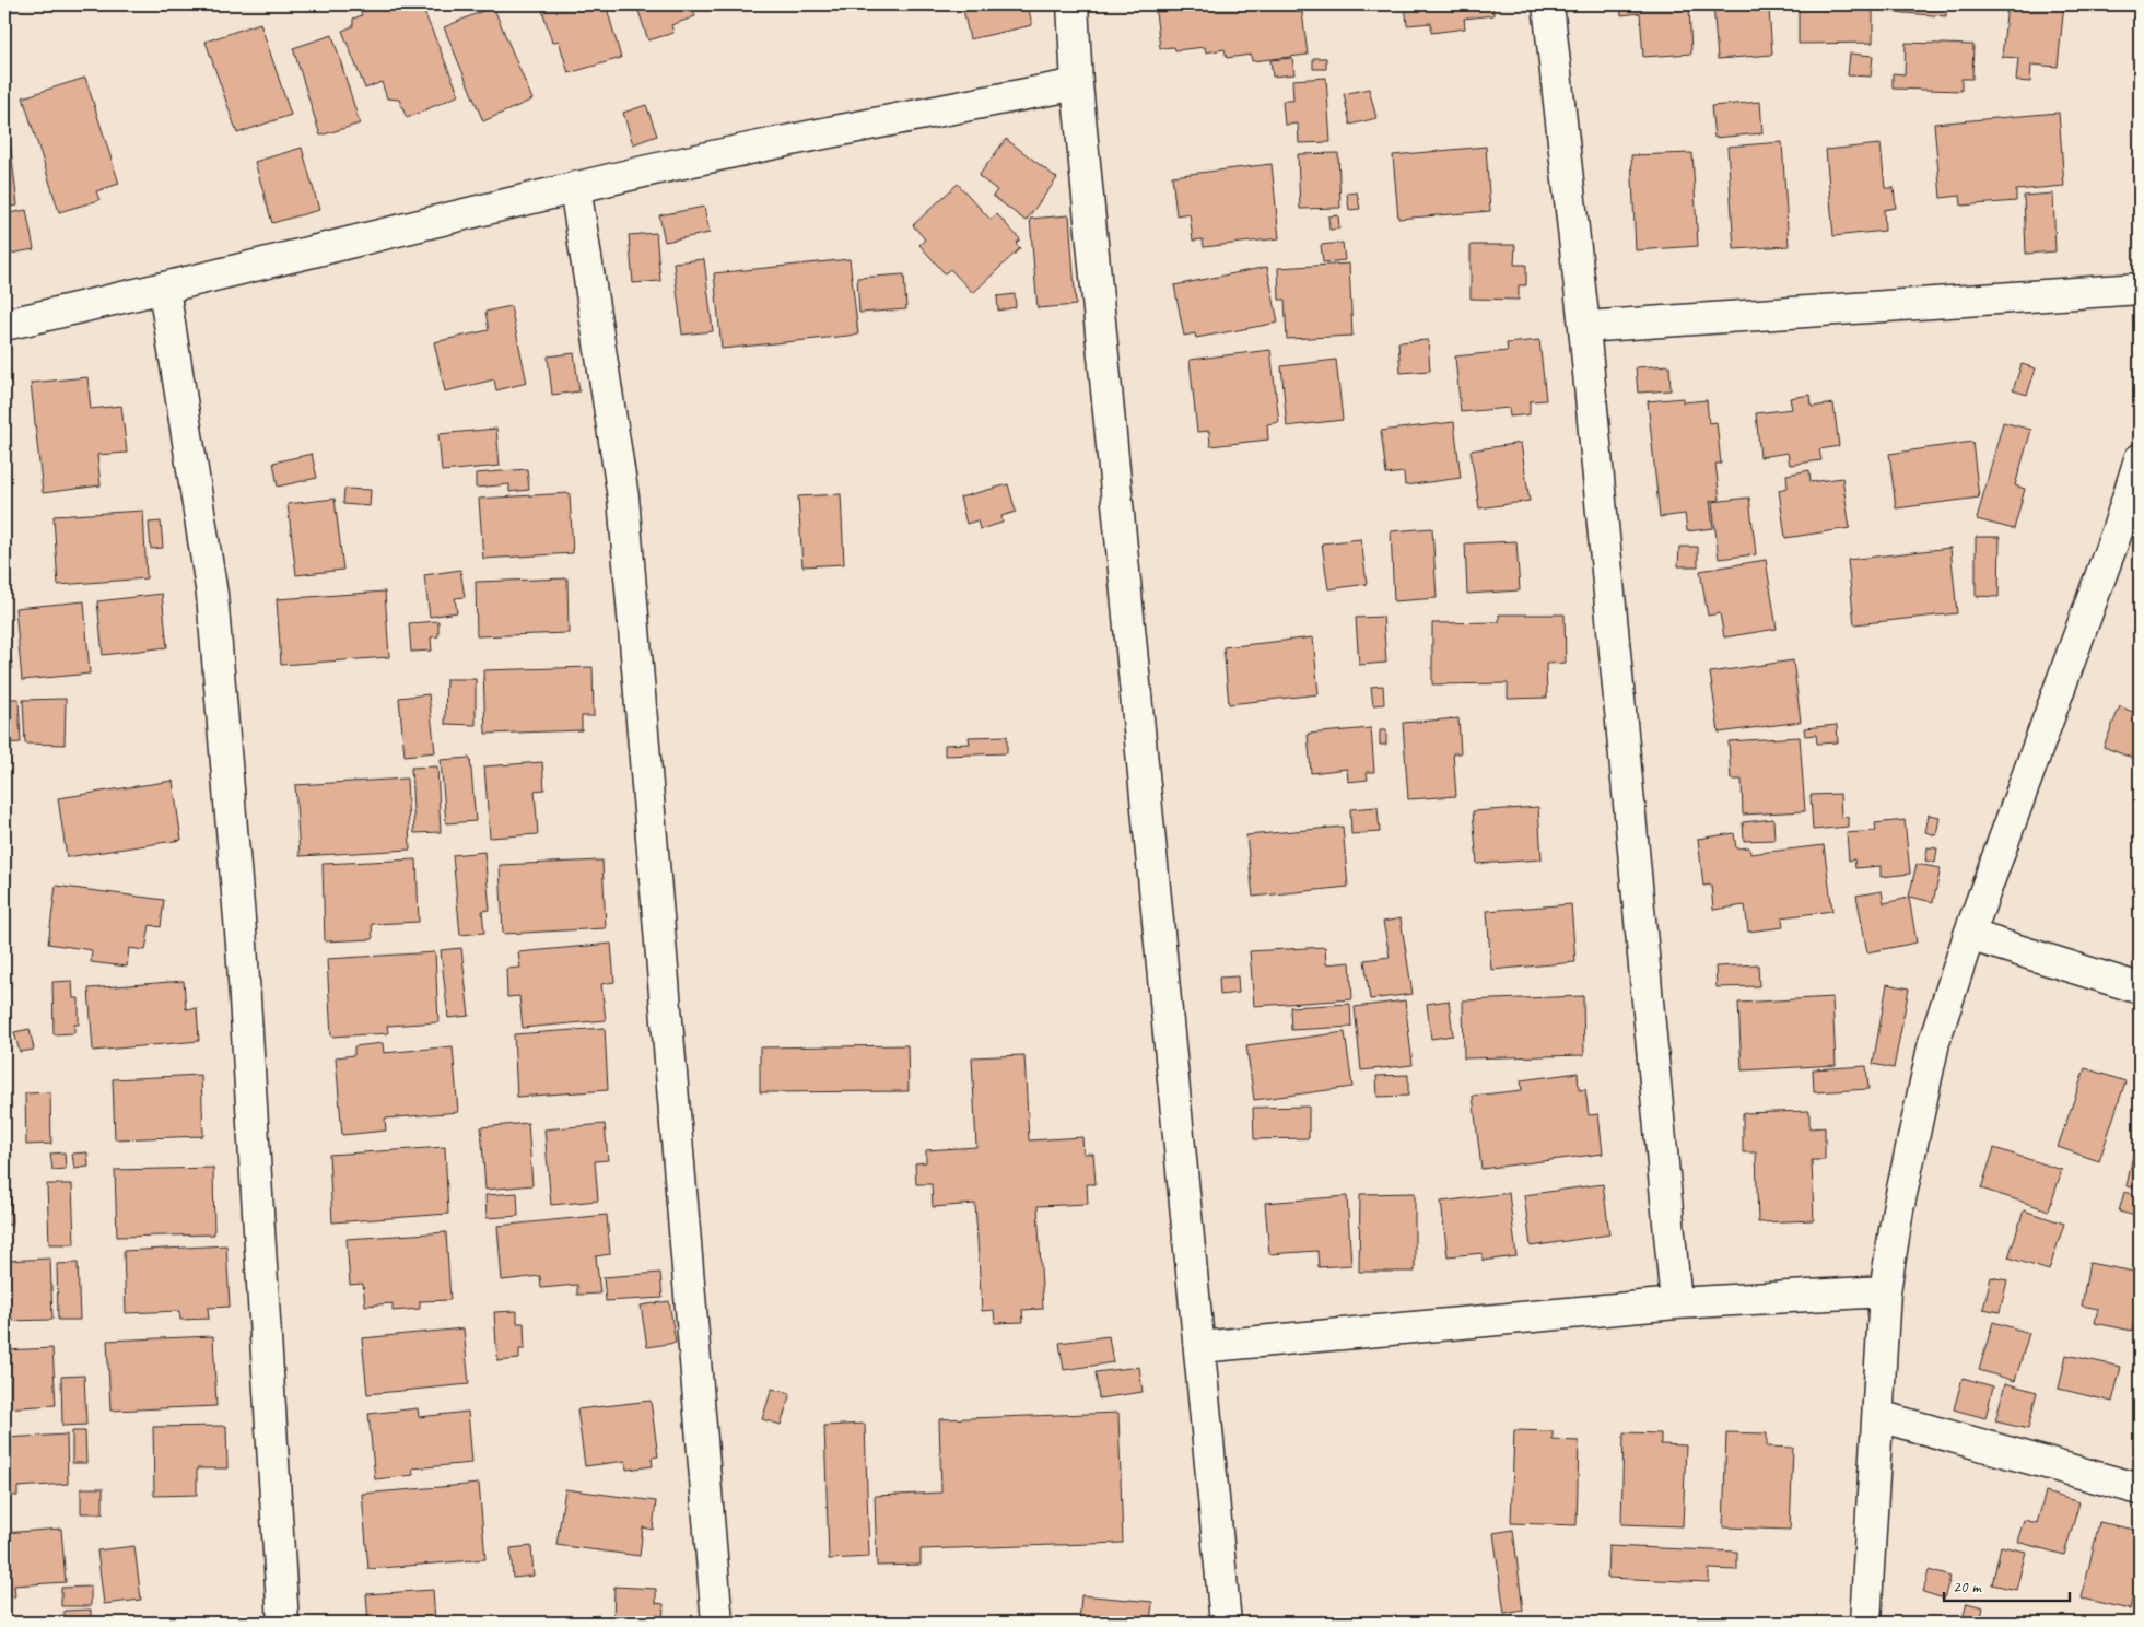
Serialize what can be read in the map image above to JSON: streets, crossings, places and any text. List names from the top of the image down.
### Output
{
  "scale_bar": "20 m"
}
